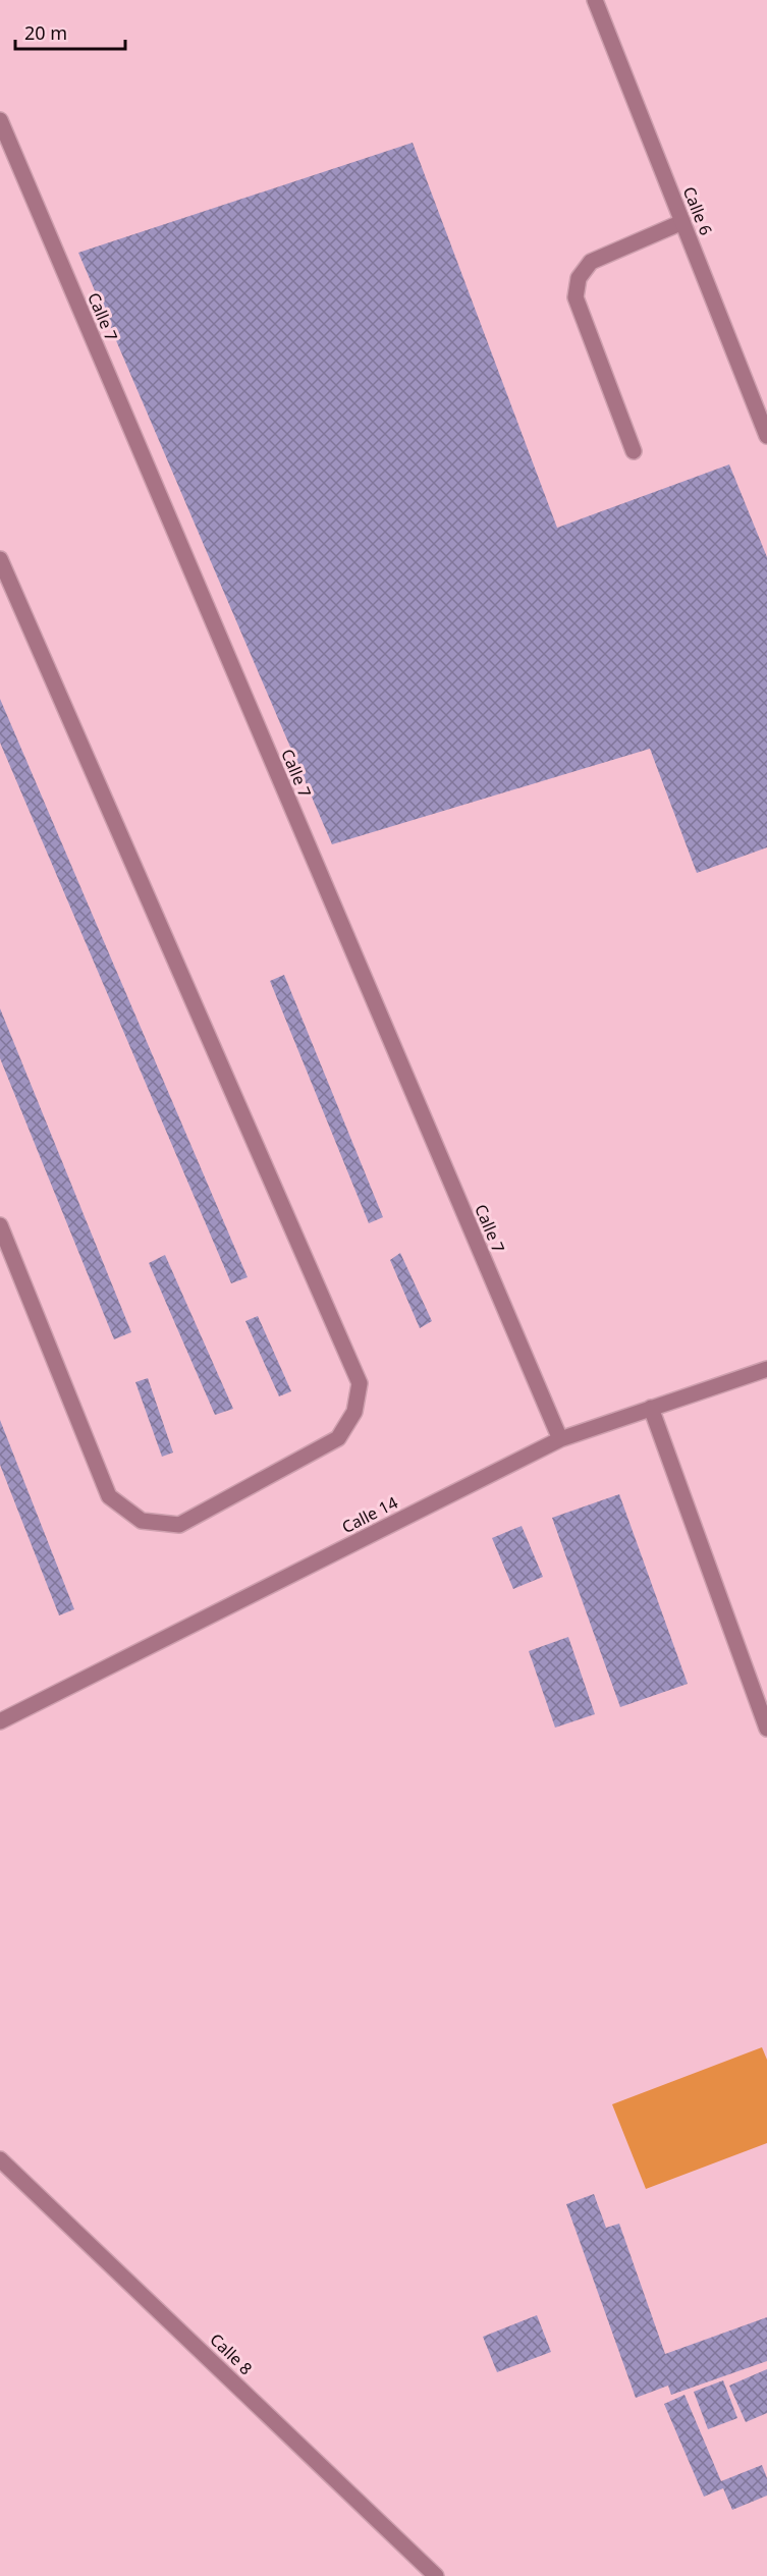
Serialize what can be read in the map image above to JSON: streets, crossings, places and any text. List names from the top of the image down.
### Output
{
  "streets": {
    "street": [
      "Calle 6",
      "Calle 7",
      "Calle 14",
      "Calle 8"
    ]
  },
  "crossings": [
    ["Calle 7", "Calle 14"]
  ],
  "scale_bar": "20 m"
}
